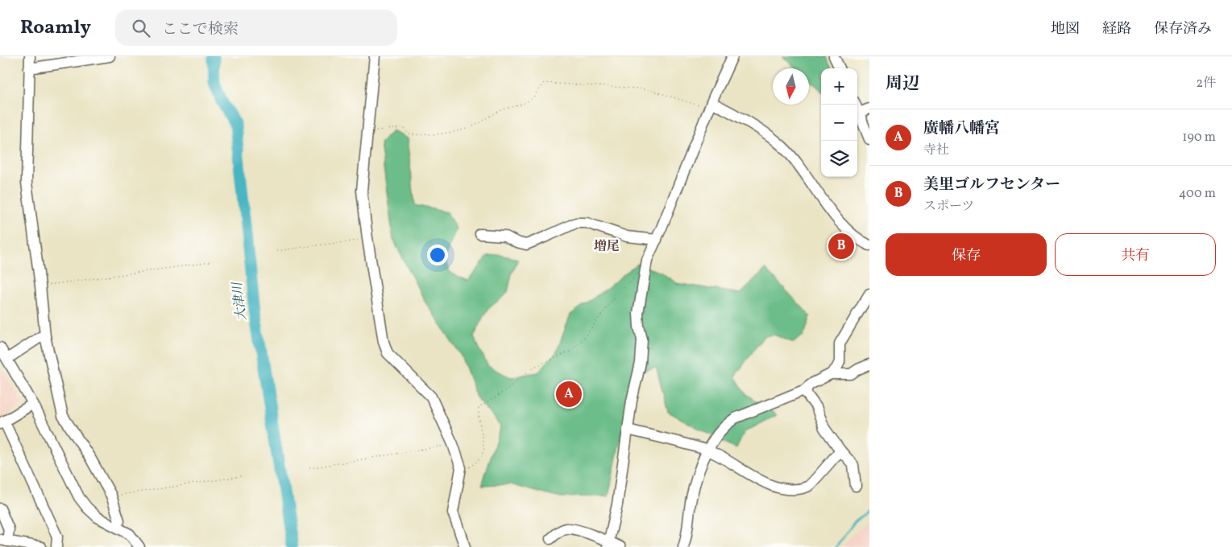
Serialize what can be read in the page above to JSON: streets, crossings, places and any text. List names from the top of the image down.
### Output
{
  "districts": ["増尾"],
  "water": ["大津川"],
  "north": "bottom",
  "page": {
    "header": "Roamly",
    "search": "ここで検索",
    "nav": ["地図", "経路", "保存済み"],
    "heading": ["周辺", "2件"],
    "map_buttons": ["+", "−"],
    "list": [
      {
        "mark": "A",
        "name": "廣幡八幡宮",
        "note": "寺社",
        "value": "190 m"
      },
      {
        "mark": "B",
        "name": "美里ゴルフセンター",
        "note": "スポーツ",
        "value": "400 m"
      }
    ],
    "buttons": ["保存", "共有"],
    "pins": ["B", "A"]
  }
}
